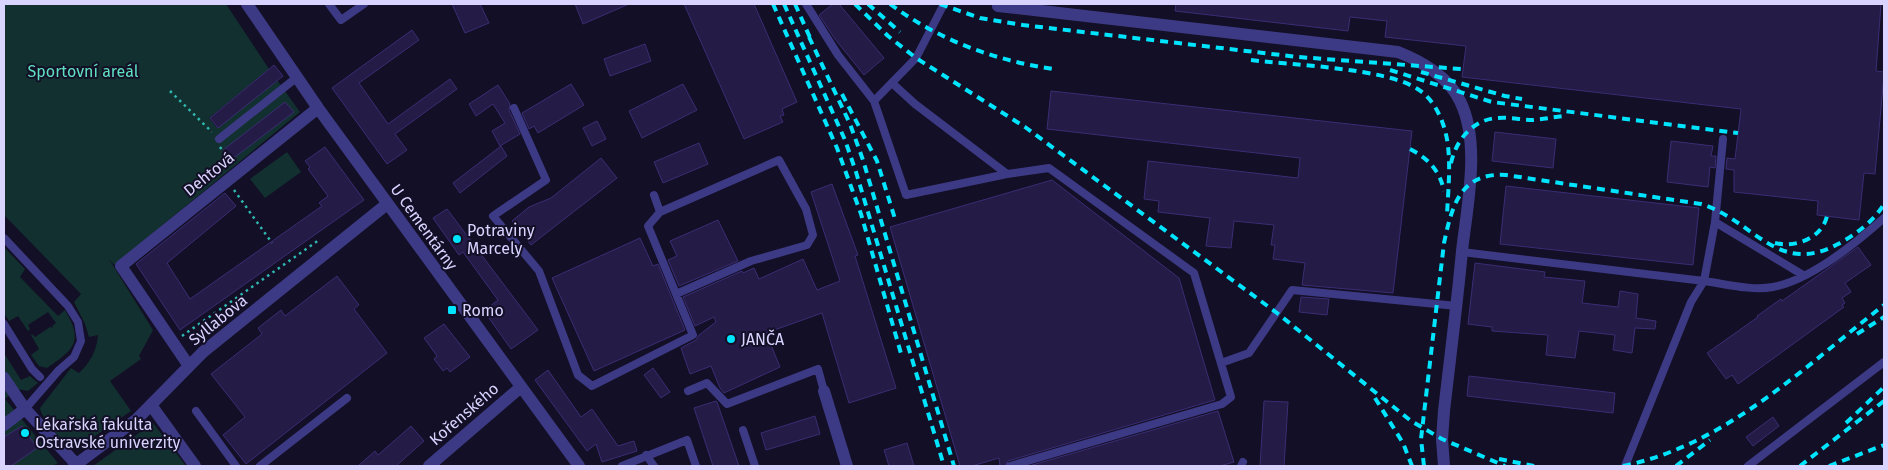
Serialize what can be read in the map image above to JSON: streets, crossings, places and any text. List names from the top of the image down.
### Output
{
  "streets": {
    "street": [
      "Dehtová",
      "U Cementárny",
      "Syllabova",
      "Kořenského"
    ]
  },
  "crossings": [
    ["Dehtová", "U Cementárny"],
    ["U Cementárny", "Syllabova"],
    ["U Cementárny", "Kořenského"]
  ],
  "parks": ["Sportovní areál"],
  "places": {
    "other": ["Potraviny Marcely", "JANČA", "Lékařská fakulta Ostravské univerzity"],
    "transit": ["Romo"]
  }
}
